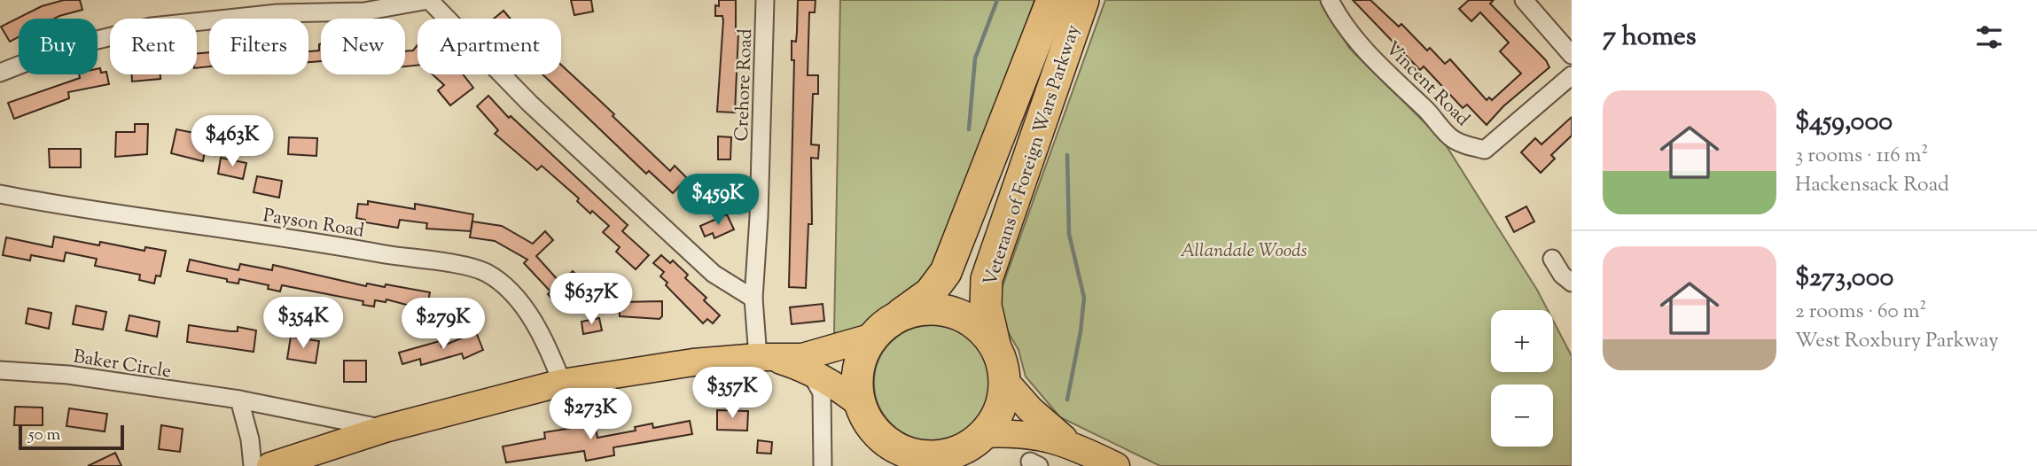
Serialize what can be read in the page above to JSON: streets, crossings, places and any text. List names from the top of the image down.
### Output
{
  "streets": {
    "highway": ["Veterans of Foreign Wars Parkway"],
    "street": [
      "Vincent Road",
      "Crehore Road",
      "Payson Road",
      "Baker Circle"
    ]
  },
  "parks": ["Allandale Woods"],
  "scale_bar": "50 m",
  "page": {
    "heading": "7 homes",
    "chip": [
      "Buy",
      "Rent",
      "Filters",
      "New",
      "Apartment"
    ],
    "list": [
      {
        "name": "$459,000",
        "note": "3 rooms · 116 m² · Hackensack Road"
      },
      {
        "name": "$273,000",
        "note": "2 rooms · 60 m² · West Roxbury Parkway"
      }
    ],
    "price": [
      "$463K",
      "$459K",
      "$637K",
      "$354K",
      "$279K",
      "$357K",
      "$273K"
    ],
    "map_buttons": ["+", "−"],
    "scale": "50 m"
  }
}
